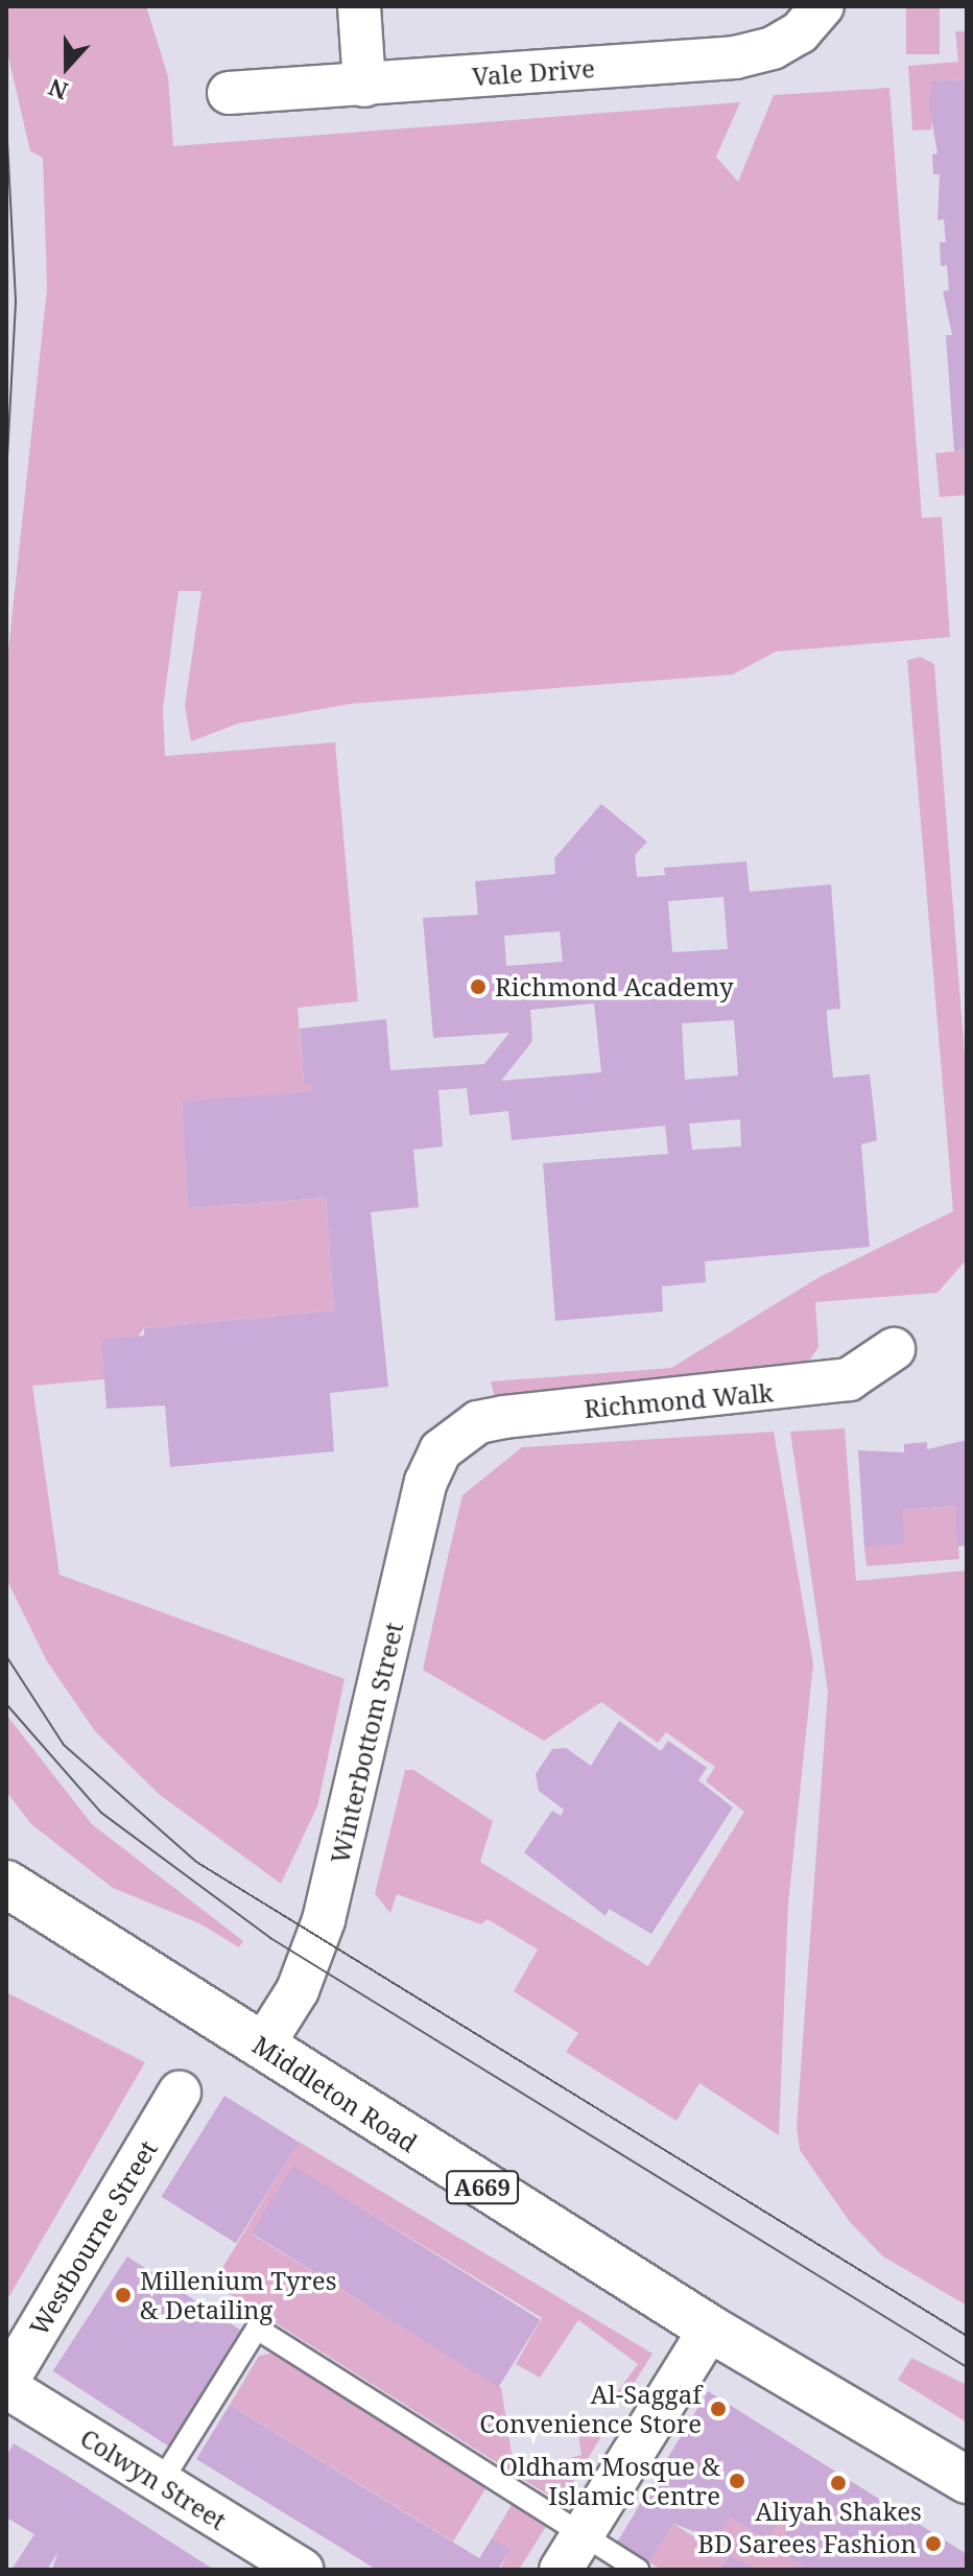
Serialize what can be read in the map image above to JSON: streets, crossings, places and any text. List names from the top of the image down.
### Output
{
  "streets": {
    "main road": ["Middleton Road", "A669"],
    "street": [
      "Vale Drive",
      "Richmond Walk",
      "Winterbottom Street",
      "Westbourne Street",
      "Colwyn Street"
    ]
  },
  "crossings": [
    ["Richmond Walk", "Winterbottom Street"],
    ["Winterbottom Street", "Middleton Road"],
    ["Westbourne Street", "Colwyn Street"]
  ],
  "places": [
    "Richmond Academy",
    "Millenium Tyres & Detailing",
    "Al-Saggaf Convenience Store",
    "Oldham Mosque & Islamic Centre",
    "Aliyah Shakes",
    "BD Sarees Fashion"
  ],
  "north": "bottom"
}
